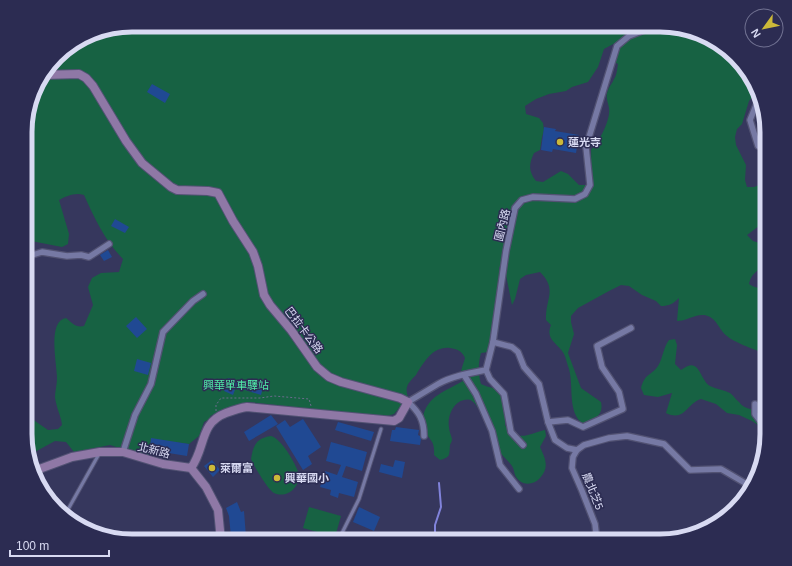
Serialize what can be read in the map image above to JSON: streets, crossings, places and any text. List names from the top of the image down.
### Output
{
  "streets": {
    "main road": ["巴拉卡公路", "北新路"],
    "street": ["圍內路", "農北芝5"]
  },
  "parks": ["興華單車驛站"],
  "places": ["蓮光寺", "萊爾富", "興華國小"],
  "scale_bar": "100 m",
  "north": "bottom left"
}
